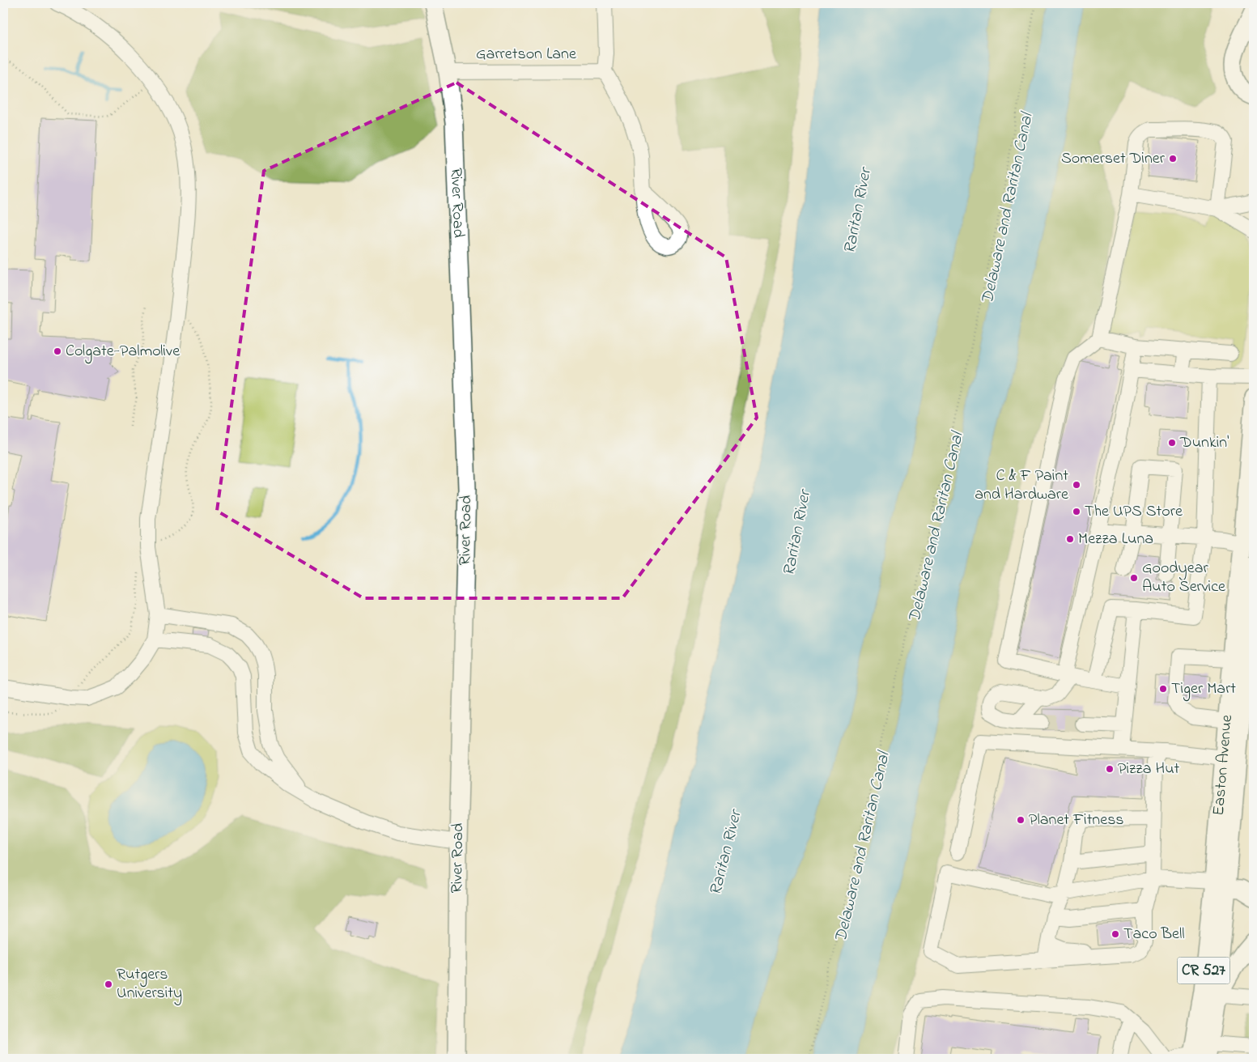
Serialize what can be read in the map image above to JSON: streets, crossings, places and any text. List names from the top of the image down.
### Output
{
  "streets": {
    "main road": ["River Road", "Easton Avenue", "CR 527"],
    "street": ["Garretson Lane"]
  },
  "crossings": [
    ["Garretson Lane", "River Road"]
  ],
  "water": ["Delaware and Raritan Canal", "Raritan River"],
  "places": [
    "Somerset Diner",
    "Colgate-Palmolive",
    "Dunkin'",
    "C & F Paint and Hardware",
    "The UPS Store",
    "Mezza Luna",
    "Goodyear Auto Service",
    "Tiger Mart",
    "Pizza Hut",
    "Planet Fitness",
    "Taco Bell",
    "Rutgers University"
  ]
}
